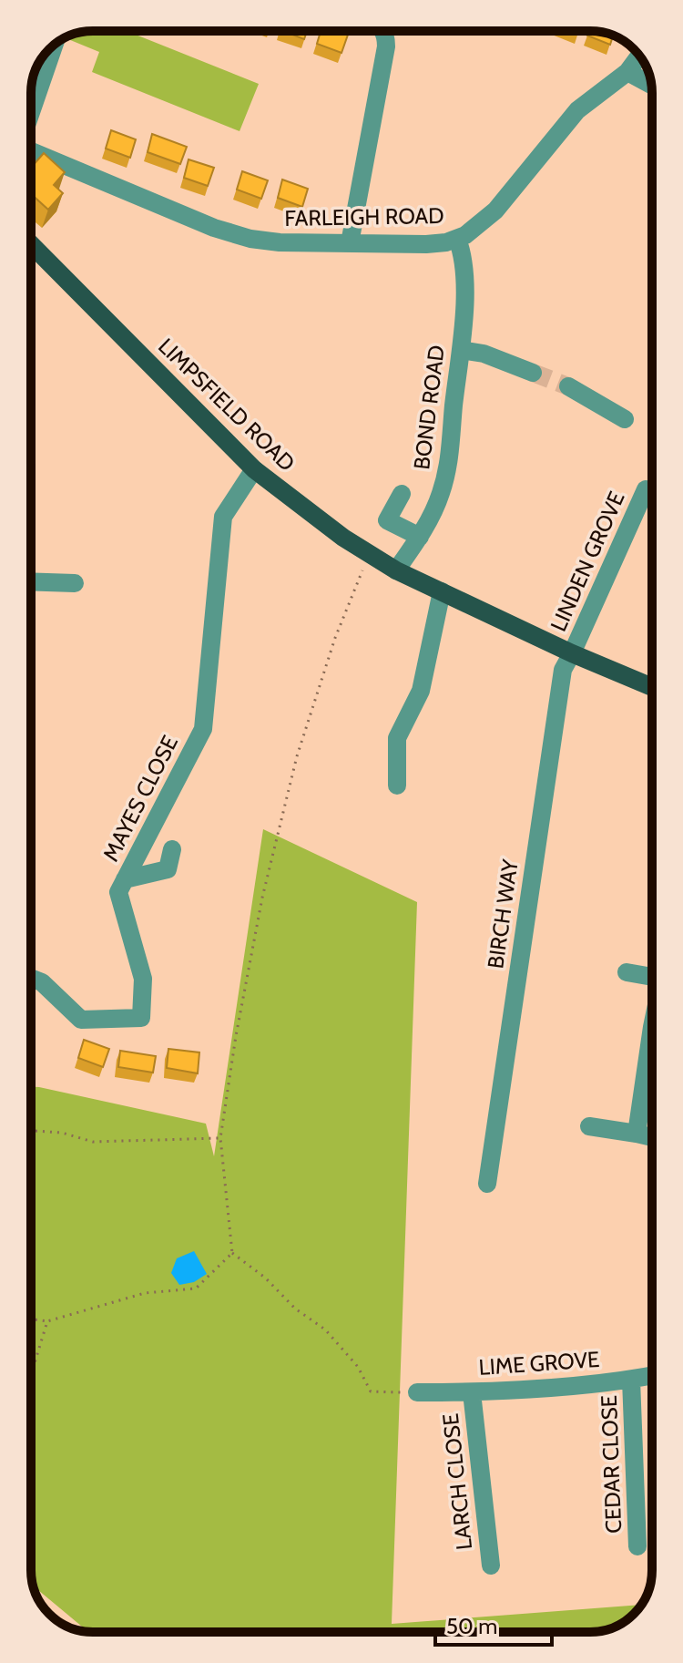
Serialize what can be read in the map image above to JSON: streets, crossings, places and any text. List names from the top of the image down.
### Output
{
  "streets": {
    "main road": ["LIMPSFIELD ROAD"],
    "street": [
      "FARLEIGH ROAD",
      "BOND ROAD",
      "LINDEN GROVE",
      "MAYES CLOSE",
      "BIRCH WAY",
      "LIME GROVE",
      "CEDAR CLOSE",
      "LARCH CLOSE"
    ]
  },
  "crossings": [
    ["FARLEIGH ROAD", "BOND ROAD"],
    ["LIMPSFIELD ROAD", "BOND ROAD"],
    ["LIMPSFIELD ROAD", "LINDEN GROVE"],
    ["LIMPSFIELD ROAD", "MAYES CLOSE"],
    ["LIMPSFIELD ROAD", "BIRCH WAY"],
    ["LINDEN GROVE", "BIRCH WAY"],
    ["LIME GROVE", "CEDAR CLOSE"],
    ["LIME GROVE", "LARCH CLOSE"]
  ],
  "scale_bar": "50 m"
}
